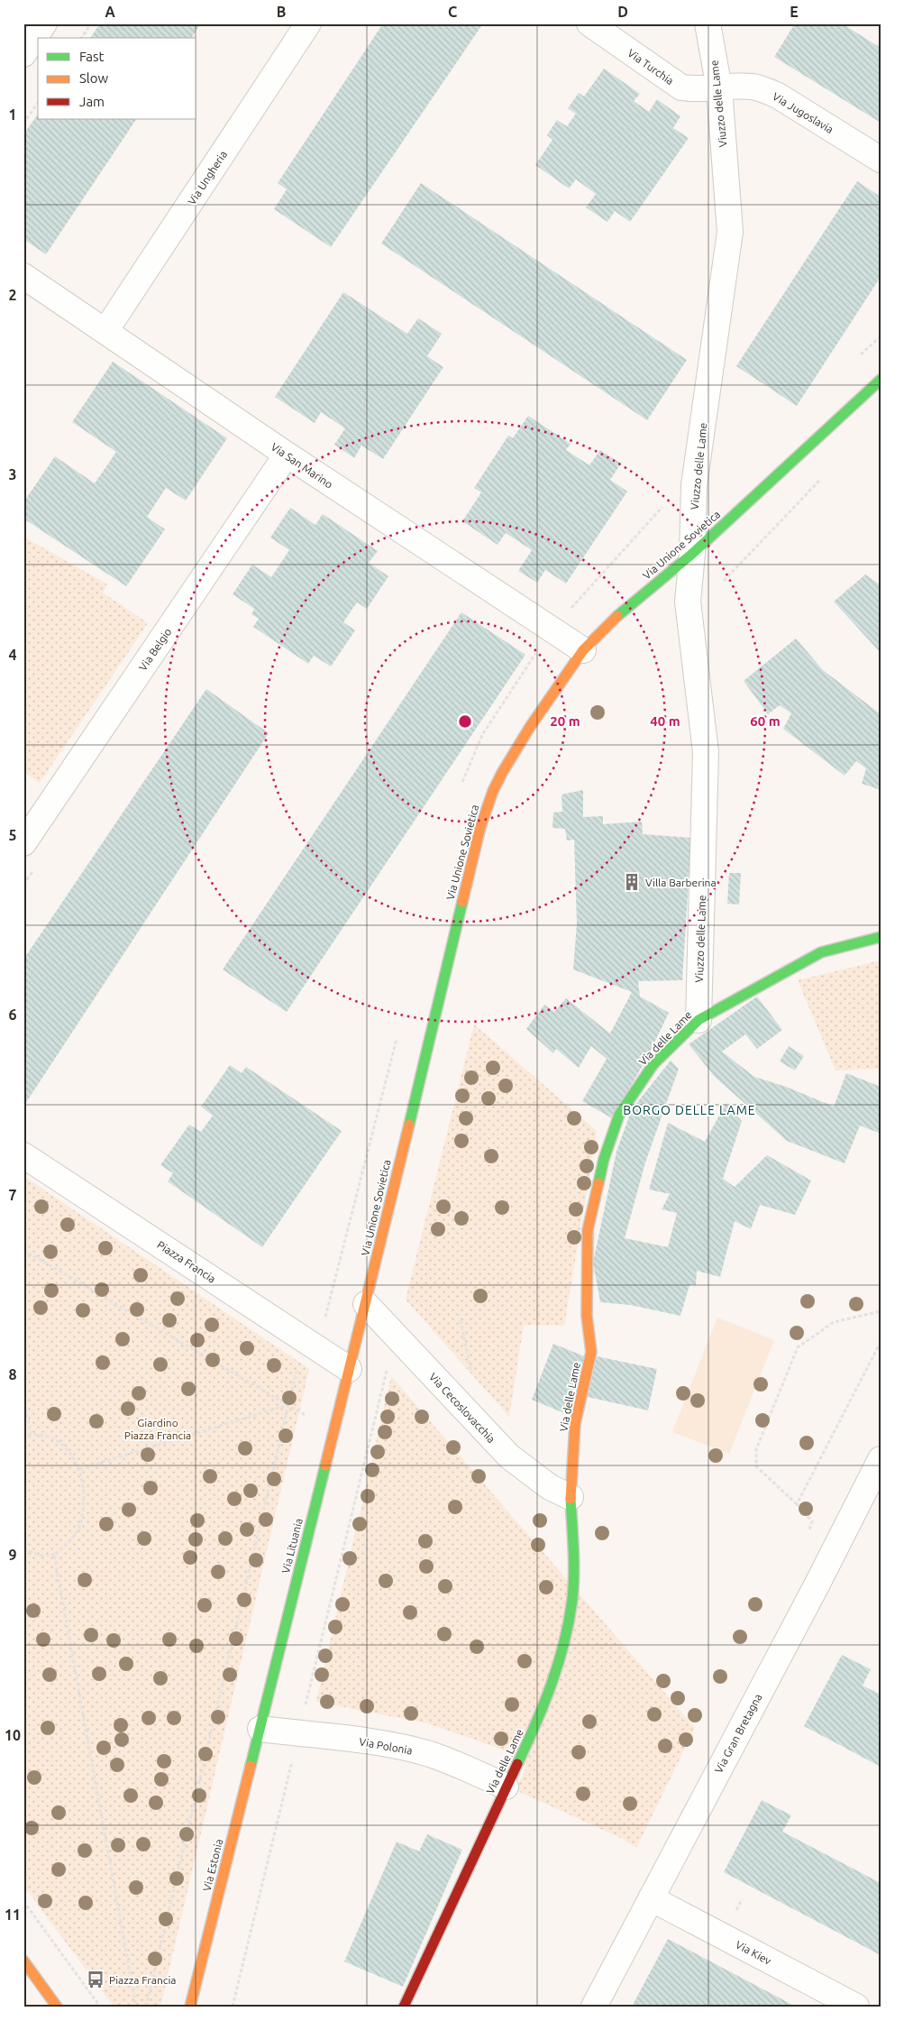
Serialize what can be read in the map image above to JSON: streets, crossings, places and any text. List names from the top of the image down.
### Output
{
  "streets": {
    "street": [
      "Via Turchia",
      "Viuzzo delle Lame",
      "Via Jugoslavia",
      "Via Ungheria",
      "Via San Marino",
      "Via Unione Sovietica",
      "Via Belgio",
      "Via delle Lame",
      "Piazza Francia",
      "Via Cecoslovacchia",
      "Via Lituania",
      "Via Gran Bretagna",
      "Via Polonia",
      "Via Estonia",
      "Via Kiev"
    ]
  },
  "crossings": [
    ["Via Turchia", "Viuzzo delle Lame"],
    ["Via Turchia", "Via Jugoslavia"],
    ["Viuzzo delle Lame", "Via Jugoslavia"],
    ["Viuzzo delle Lame", "Via Unione Sovietica"],
    ["Viuzzo delle Lame", "Via delle Lame"],
    ["Via Ungheria", "Via San Marino"],
    ["Via San Marino", "Via Unione Sovietica"],
    ["Via San Marino", "Via Belgio"],
    ["Via Unione Sovietica", "Piazza Francia"],
    ["Via Unione Sovietica", "Via Cecoslovacchia"],
    ["Via Unione Sovietica", "Via Lituania"],
    ["Via delle Lame", "Via Cecoslovacchia"],
    ["Via delle Lame", "Via Polonia"],
    ["Piazza Francia", "Via Lituania"],
    ["Via Lituania", "Via Polonia"],
    ["Via Lituania", "Via Estonia"],
    ["Via Gran Bretagna", "Via Kiev"],
    ["Via Polonia", "Via Estonia"]
  ],
  "districts": ["BORGO DELLE LAME"],
  "parks": ["Giardino Piazza Francia"],
  "places": {
    "building": ["Villa Barberina"],
    "bus stop": ["Piazza Francia"]
  },
  "legend": ["Fast", "Slow", "Jam"],
  "grid": {
    "columns": [
      "A",
      "B",
      "C",
      "D",
      "E"
    ],
    "rows": [
      "1",
      "2",
      "3",
      "4",
      "5",
      "6",
      "7",
      "8",
      "9",
      "10",
      "11"
    ]
  },
  "rings": ["20 m", "40 m", "60 m"]
}
